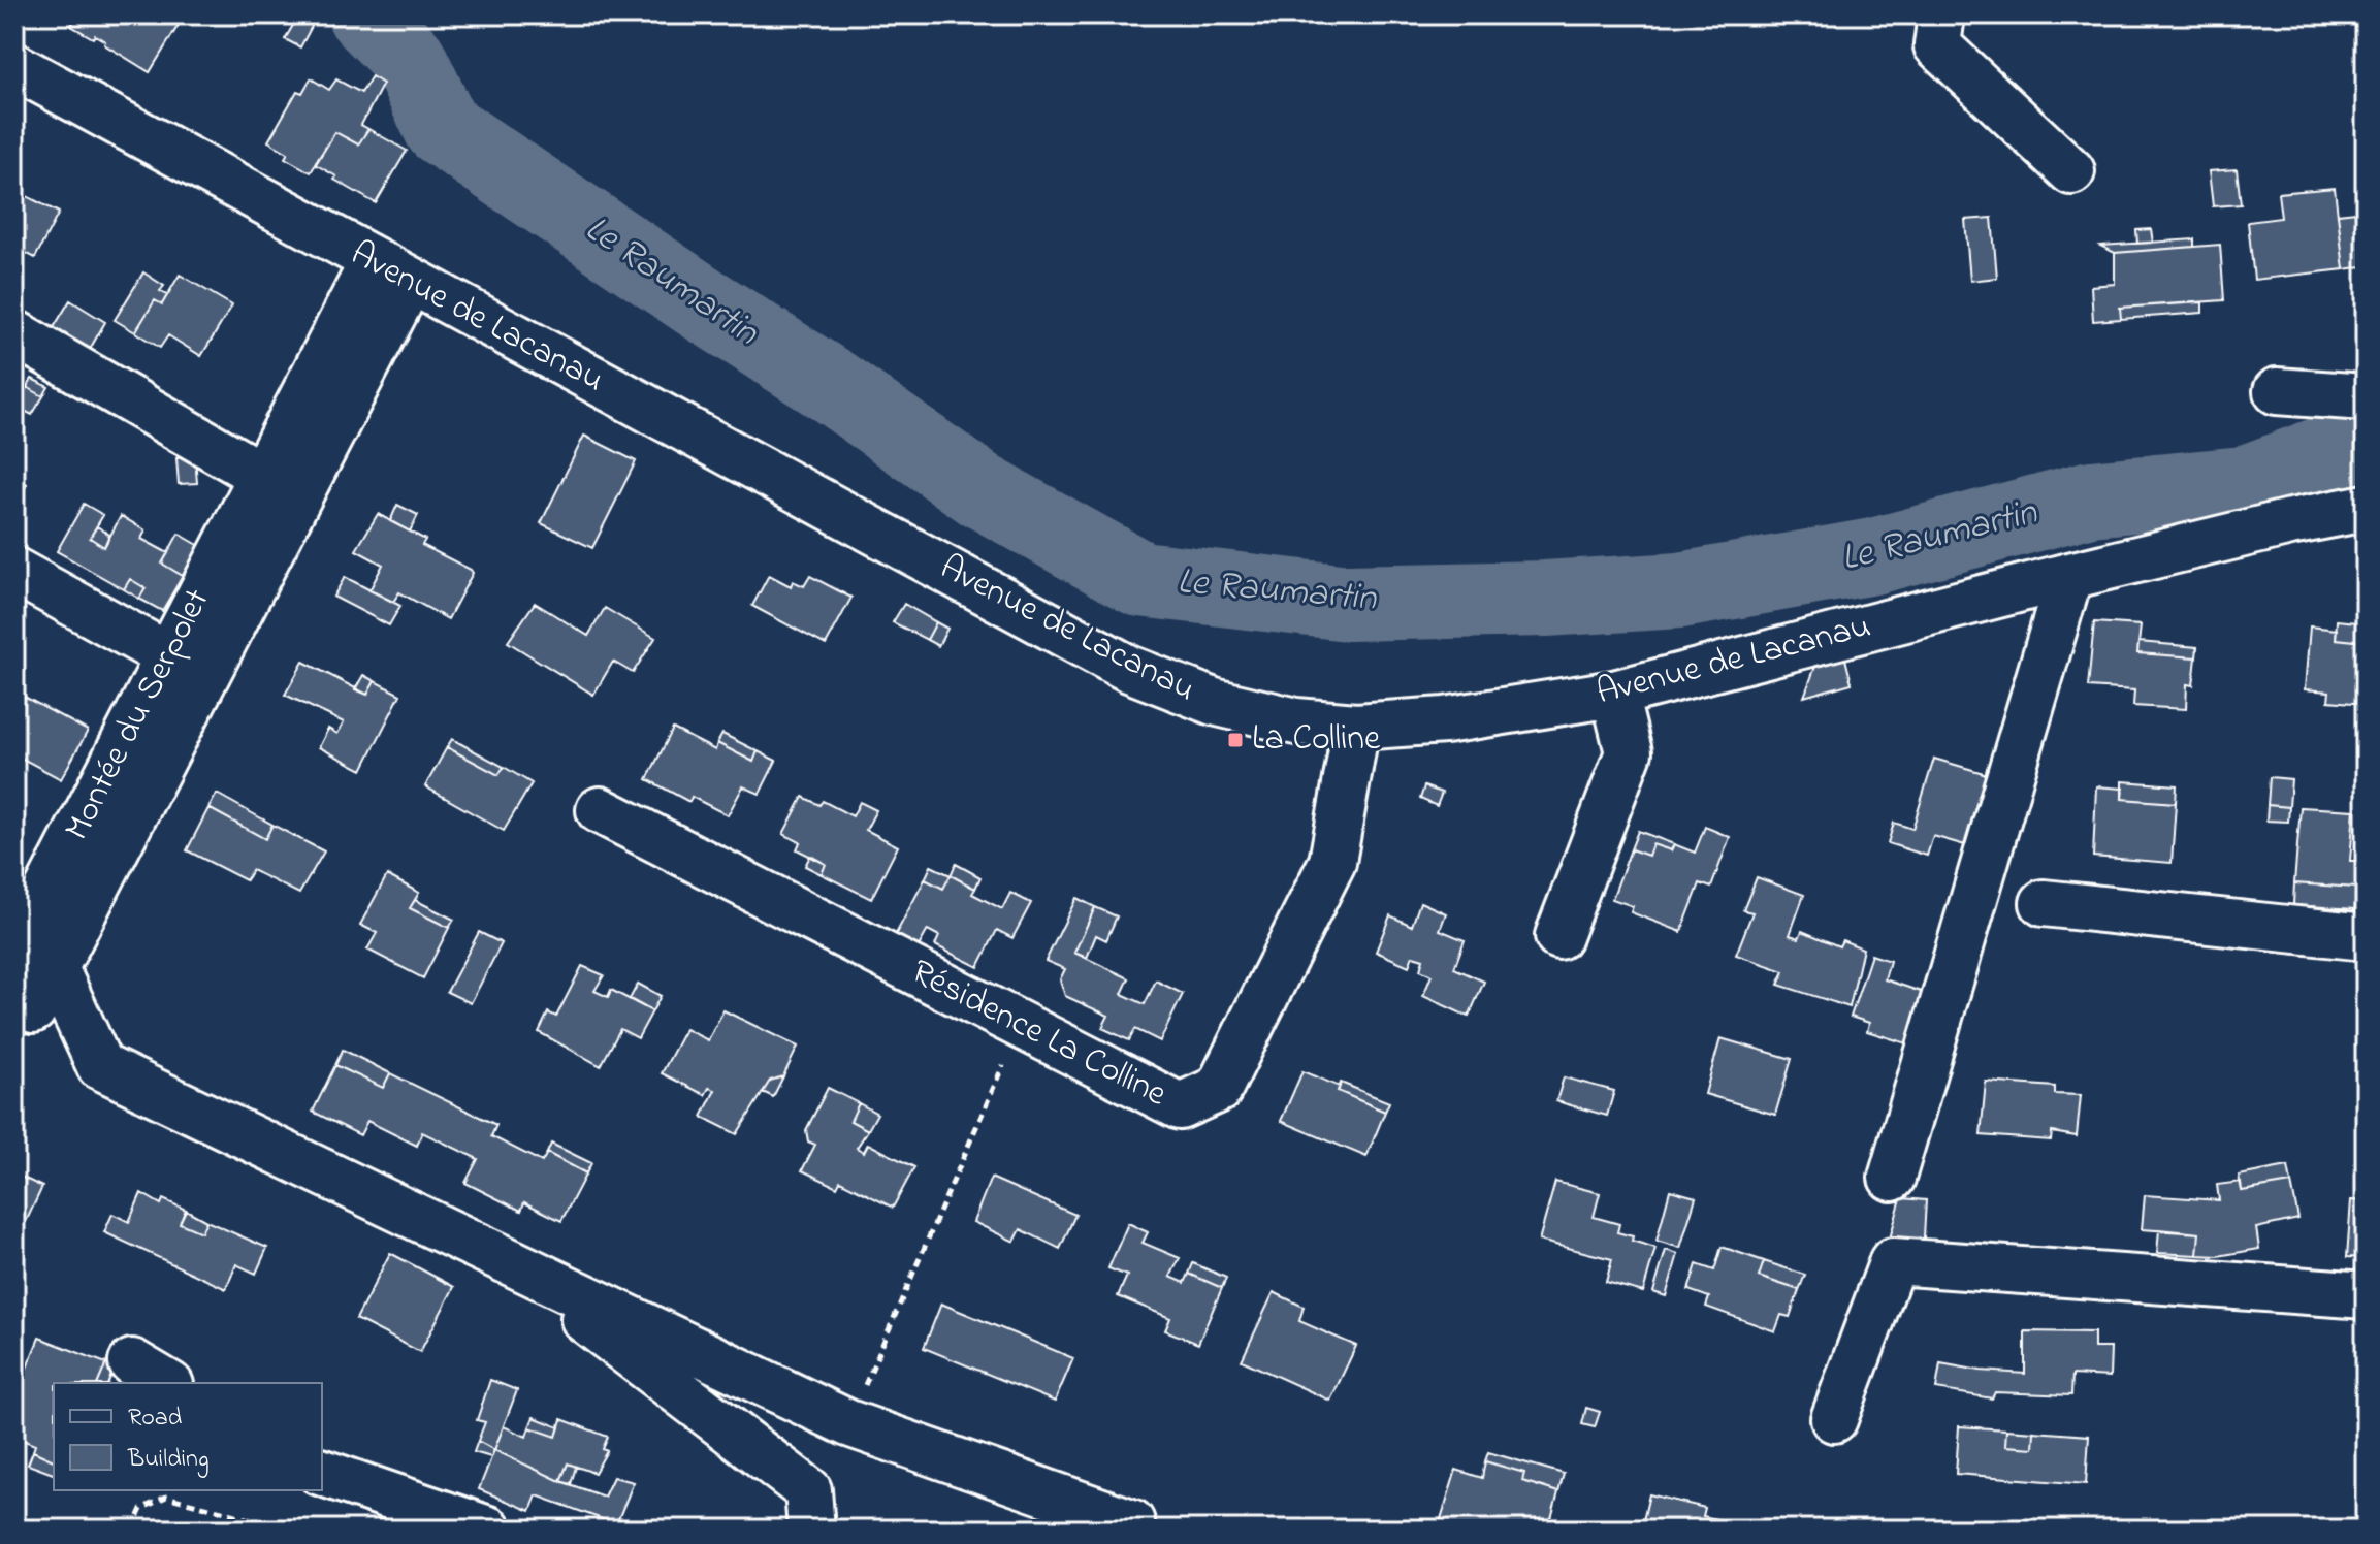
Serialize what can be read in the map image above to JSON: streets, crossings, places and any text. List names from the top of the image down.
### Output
{
  "streets": {
    "street": ["Avenue de Lacanau", "Montée du Serpolet", "Résidence La Colline"]
  },
  "crossings": [
    ["Avenue de Lacanau", "Montée du Serpolet"],
    ["Avenue de Lacanau", "Résidence La Colline"]
  ],
  "water": ["Le Raumartin"],
  "places": {
    "transit": ["La Colline"]
  },
  "legend": ["Road", "Building"]
}
